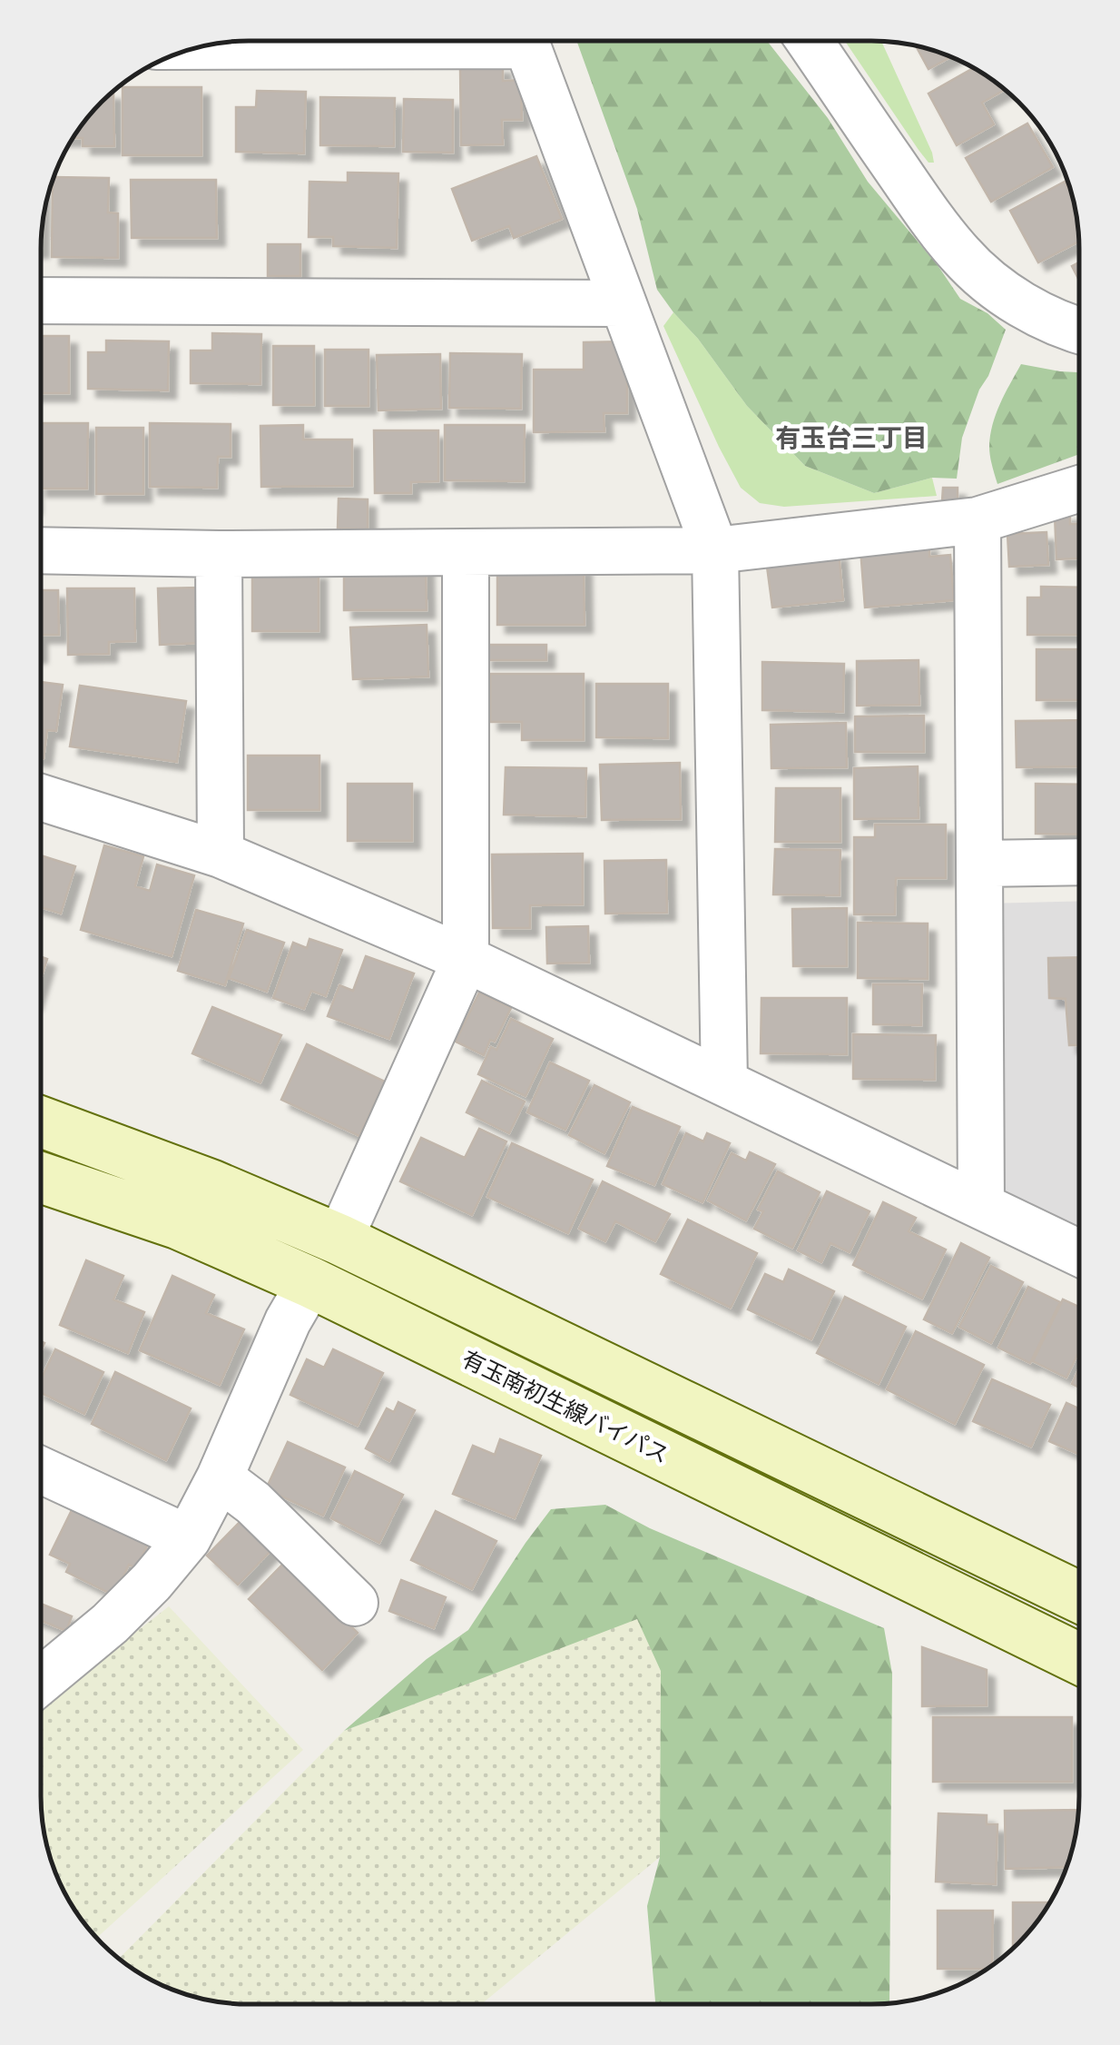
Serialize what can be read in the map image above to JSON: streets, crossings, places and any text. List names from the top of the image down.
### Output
{
  "streets": {
    "street": ["有玉南初生線バイパス"]
  },
  "districts": ["有玉台三丁目"]
}
